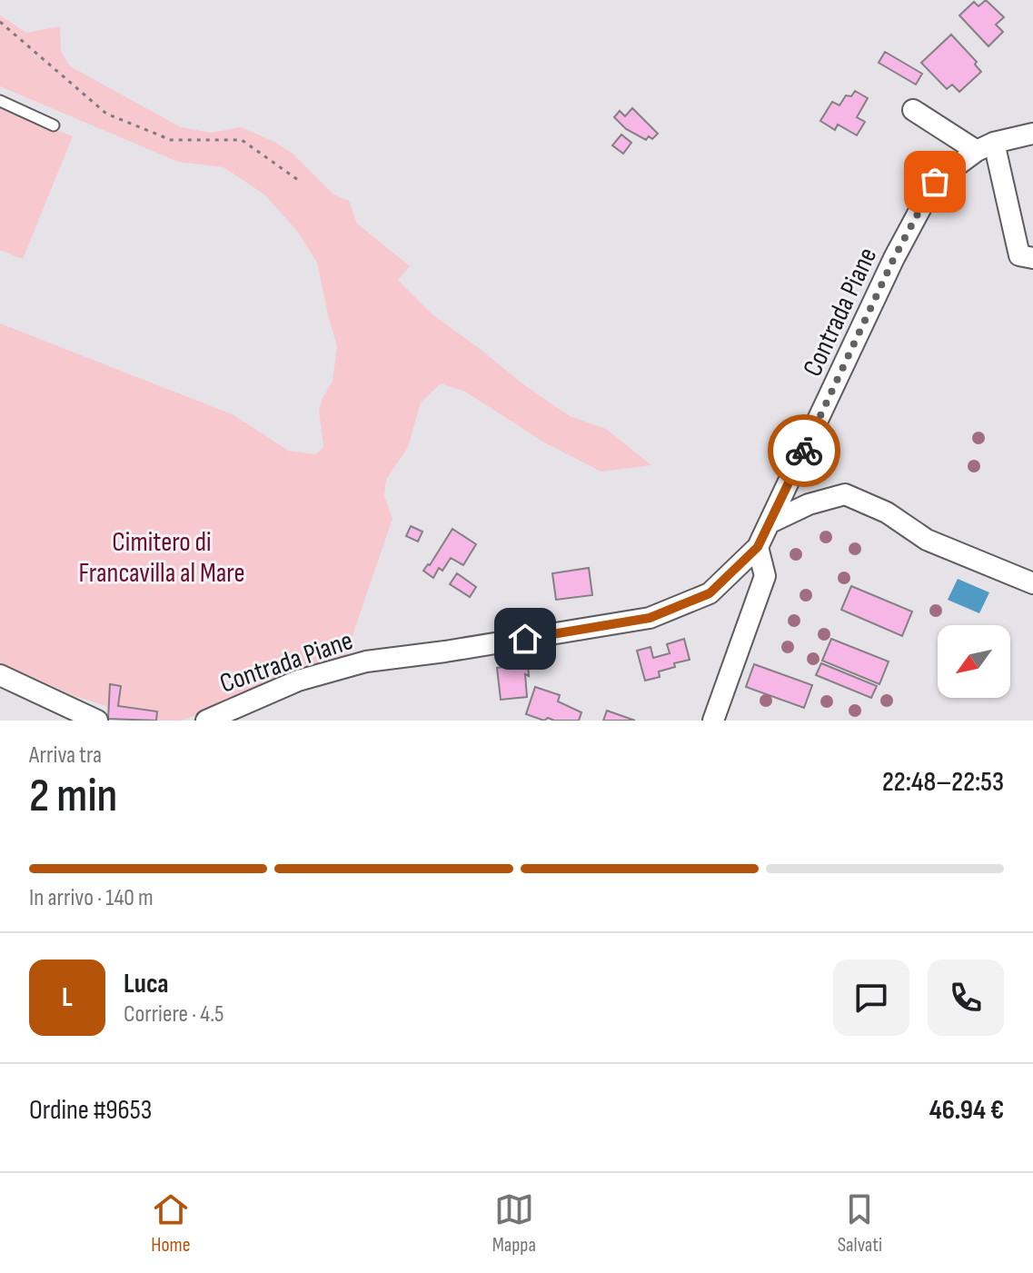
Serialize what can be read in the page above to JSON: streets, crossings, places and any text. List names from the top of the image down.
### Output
{
  "streets": {
    "street": ["Contrada Piane"]
  },
  "parks": ["Cimitero di Francavilla al Mare"],
  "north": "bottom left",
  "page": {
    "heading": ["2 min", "Arriva tra", "22:48–22:53"],
    "panel": [
      "Luca",
      "Corriere · 4.5",
      "Ordine #9653",
      "46.94 €"
    ],
    "bar": "In arrivo · 140 m",
    "round": "L",
    "tabs": ["Home", "Mappa", "Salvati"]
  }
}
